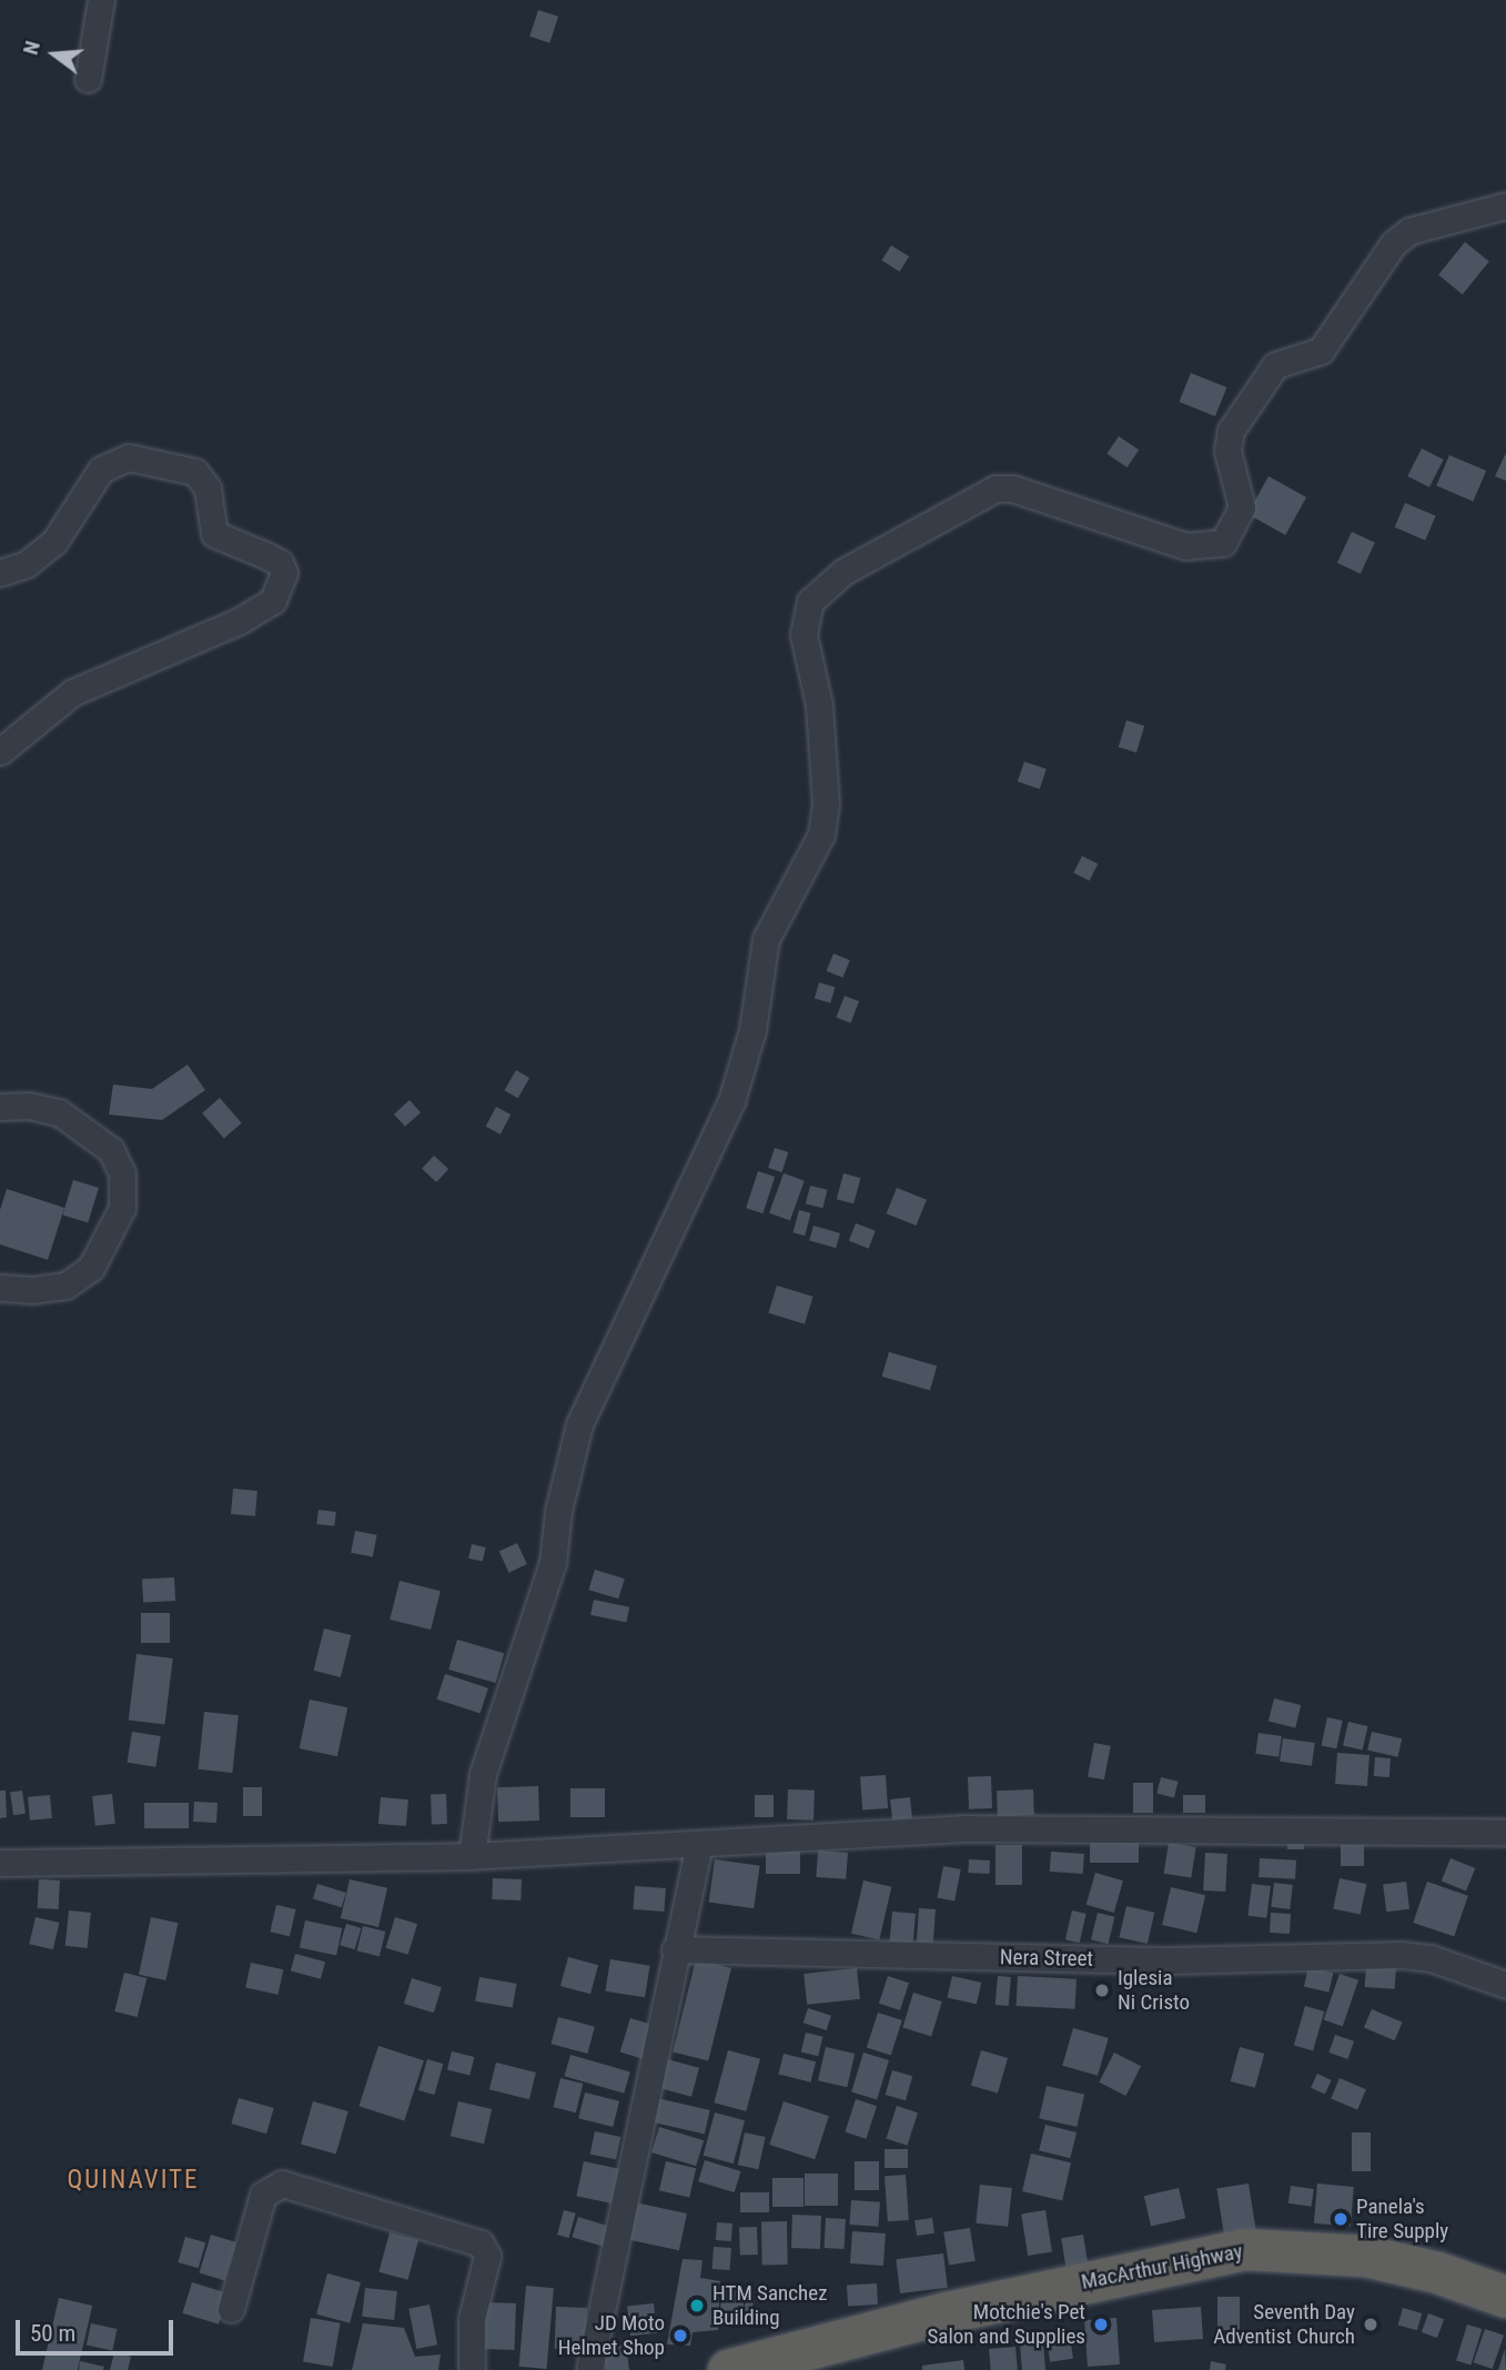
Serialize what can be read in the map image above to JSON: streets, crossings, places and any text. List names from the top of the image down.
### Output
{
  "streets": {
    "highway": ["MacArthur Highway"],
    "street": ["Nera Street"]
  },
  "districts": ["QUINAVITE"],
  "places": [
    "Iglesia Ni Cristo",
    "Panela's Tire Supply",
    "HTM Sanchez Building",
    "Motchie's Pet Salon and Supplies",
    "Seventh Day Adventist Church",
    "JD Moto Helmet Shop"
  ],
  "scale_bar": "50 m",
  "north": "left"
}
